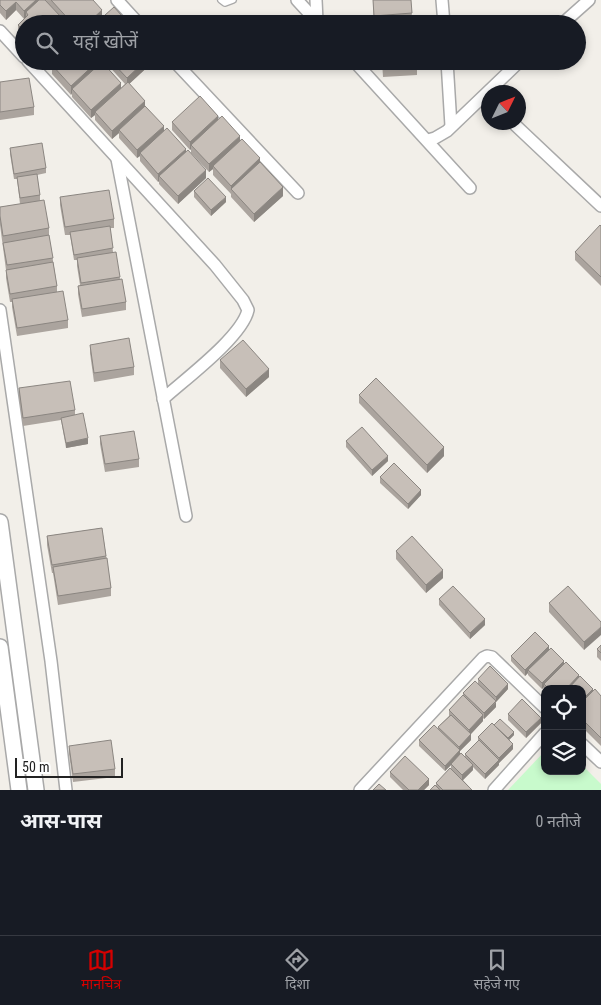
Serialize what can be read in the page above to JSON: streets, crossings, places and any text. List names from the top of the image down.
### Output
{
  "scale_bar": "50 m",
  "north": "top right",
  "page": {
    "search": "यहाँ खोजें",
    "scale": "50 m",
    "heading": ["आस-पास", "0 नतीजे"],
    "nav": ["मानचित्र", "दिशा", "सहेजे गए"]
  }
}
